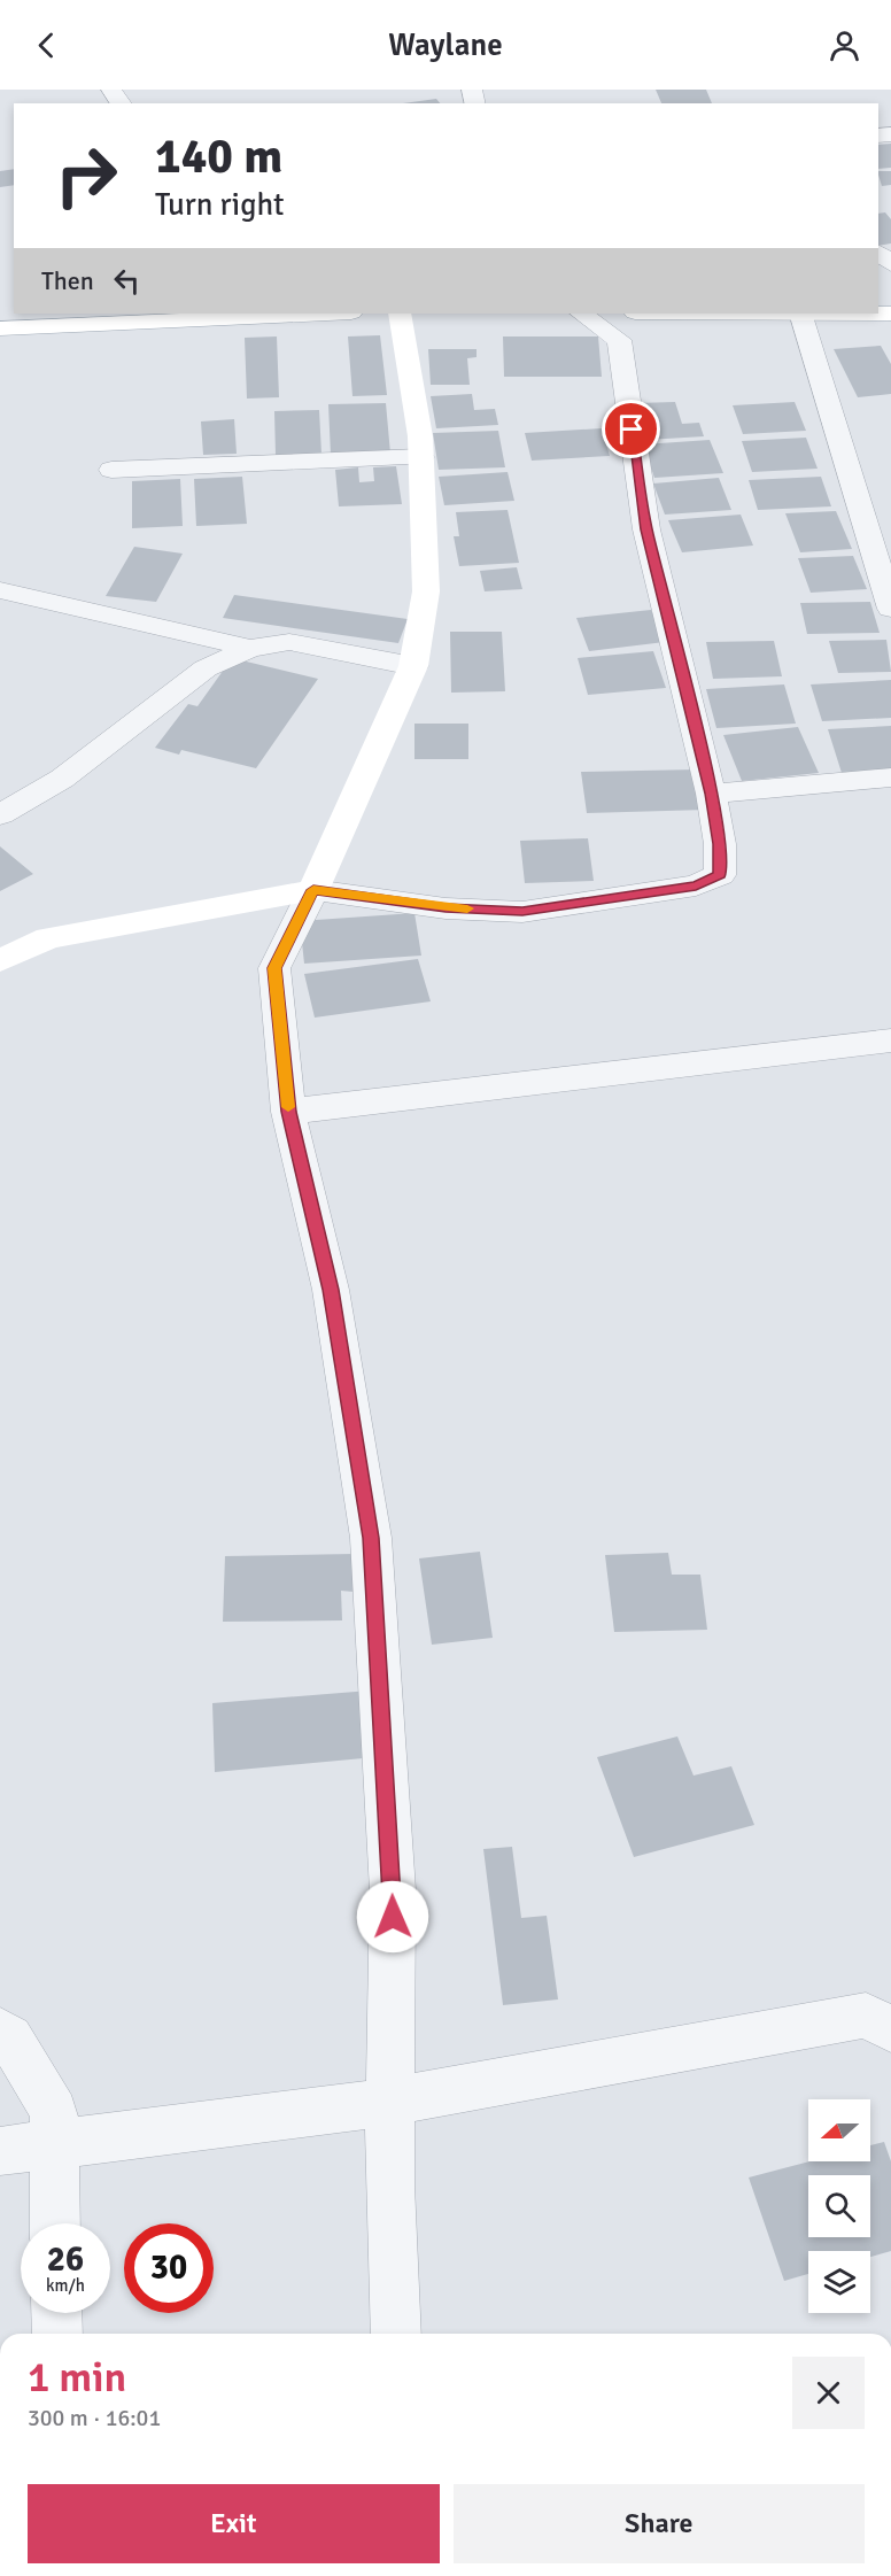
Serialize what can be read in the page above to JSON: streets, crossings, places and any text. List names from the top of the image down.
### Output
{
  "north": "left",
  "page": {
    "header": "Waylane",
    "turn": ["140 m", "Turn right"],
    "then": "Then",
    "speed": "26 km/h",
    "limit": "30",
    "heading": ["1 min", "300 m · 16:01"],
    "buttons": ["Exit", "Share"]
  }
}
